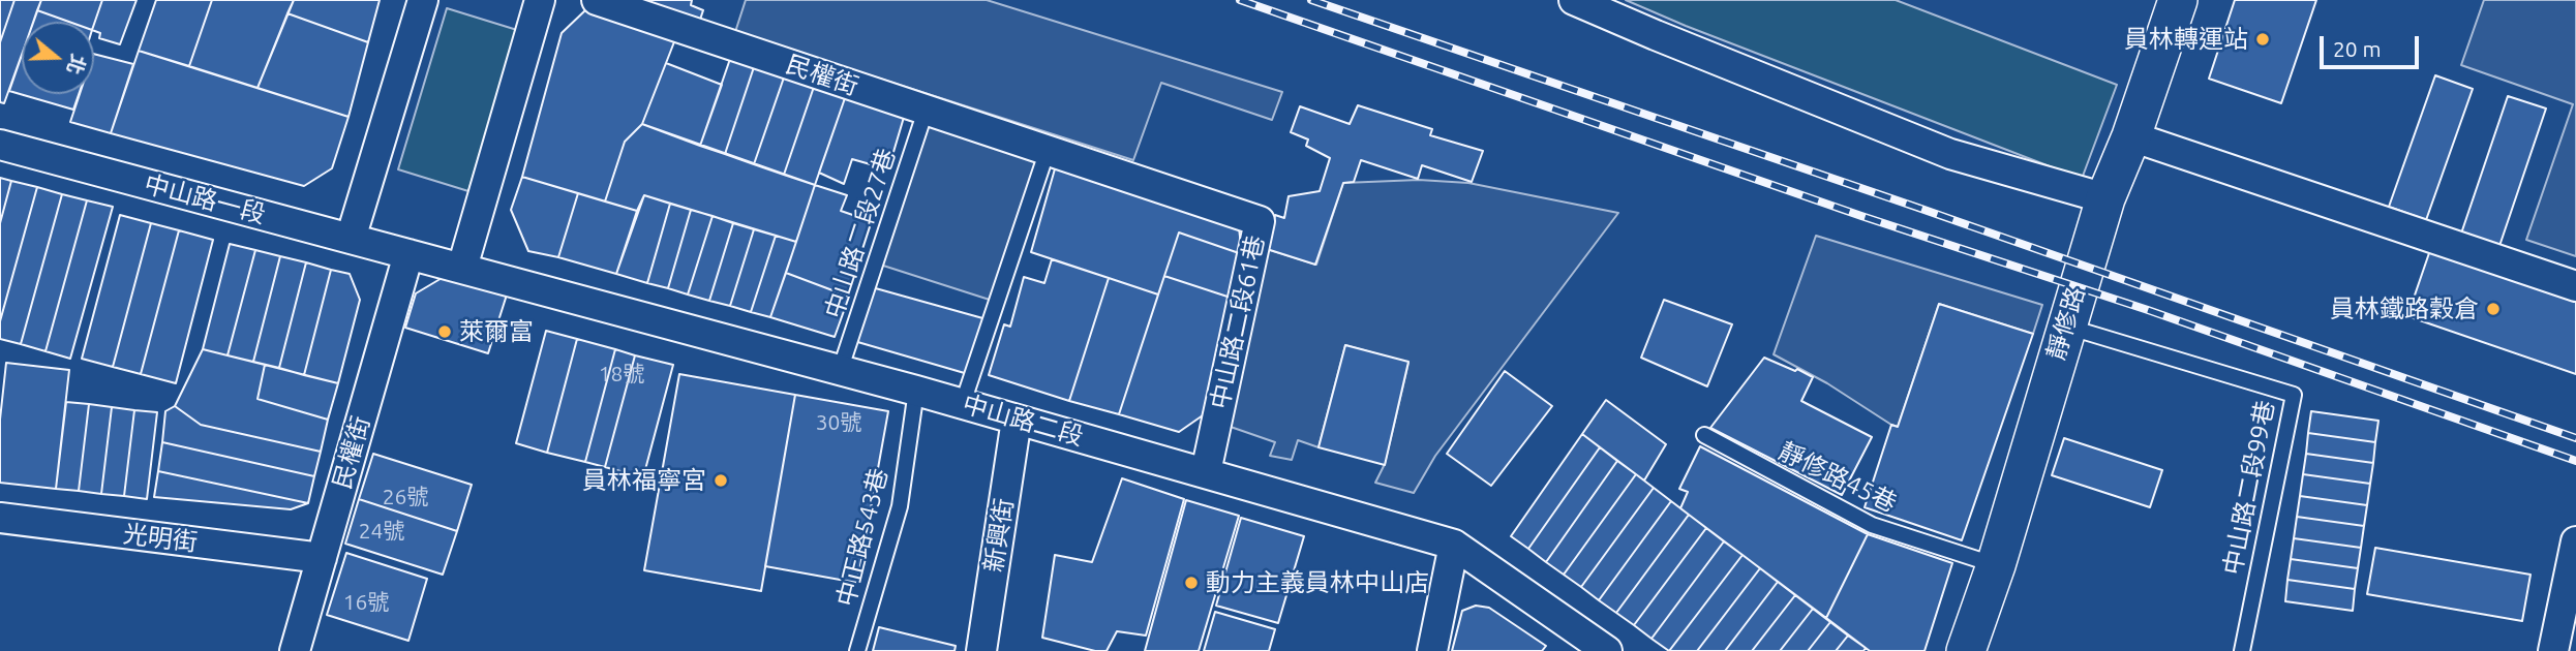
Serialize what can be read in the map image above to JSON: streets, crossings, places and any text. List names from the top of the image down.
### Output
{
  "streets": {
    "street": [
      "民權街",
      "中山路一段",
      "中山路二段61巷",
      "靜修路",
      "中山路二段",
      "新興街",
      "光明街"
    ],
    "lane": [
      "中山路二段27巷",
      "靜修路45巷",
      "中山路二段99巷",
      "中正路543巷"
    ]
  },
  "crossings": [
    ["民權街", "中山路一段"],
    ["民權街", "中山路二段27巷"],
    ["民權街", "中山路二段61巷"],
    ["民權街", "中山路二段"],
    ["民權街", "光明街"],
    ["中山路一段", "中山路二段"],
    ["中山路二段27巷", "中山路二段"],
    ["中山路二段61巷", "中山路二段"],
    ["靜修路", "靜修路45巷"],
    ["靜修路", "中山路二段99巷"],
    ["中山路二段", "新興街"],
    ["中山路二段", "中正路543巷"]
  ],
  "places": [
    "員林轉運站",
    "員林鐵路穀倉",
    "萊爾富",
    "員林福寧宮",
    "動力主義員林中山店"
  ],
  "house_numbers": [
    "18號",
    "30號",
    "26號",
    "24號",
    "16號"
  ],
  "scale_bar": "20 m",
  "north": "right"
}
